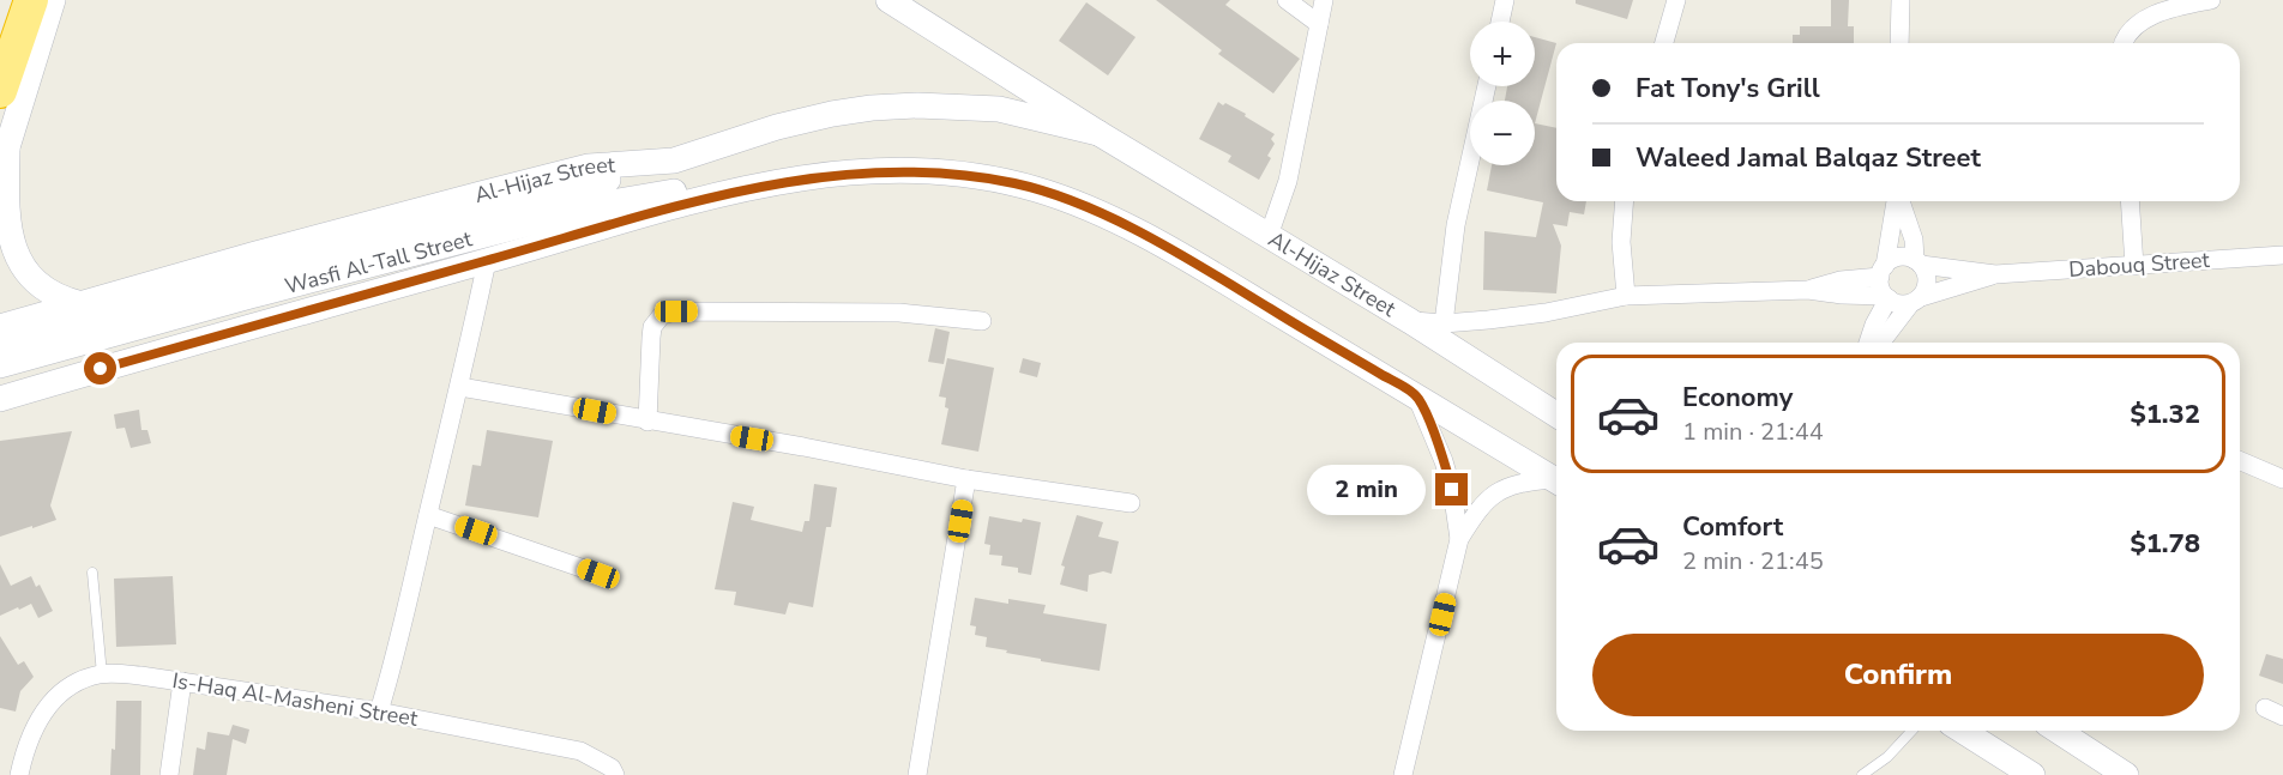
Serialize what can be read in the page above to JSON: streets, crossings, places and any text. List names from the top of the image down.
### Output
{
  "streets": {
    "main road": ["Al-Hijaz Street", "Wasfi Al-Tall Street"],
    "street": ["Dabouq Street", "Is-Haq Al-Masheni Street"]
  },
  "crossings": [
    ["Al-Hijaz Street", "Wasfi Al-Tall Street"]
  ],
  "page": {
    "map_buttons": ["+", "−"],
    "banner": ["Fat Tony's Grill", "Waleed Jamal Balqaz Street"],
    "list": [
      {
        "name": "Economy",
        "note": "1 min · 21:44",
        "value": "$1.32"
      },
      {
        "name": "Comfort",
        "note": "2 min · 21:45",
        "value": "$1.78"
      }
    ],
    "bubble": "2 min",
    "buttons": "Confirm"
  }
}
